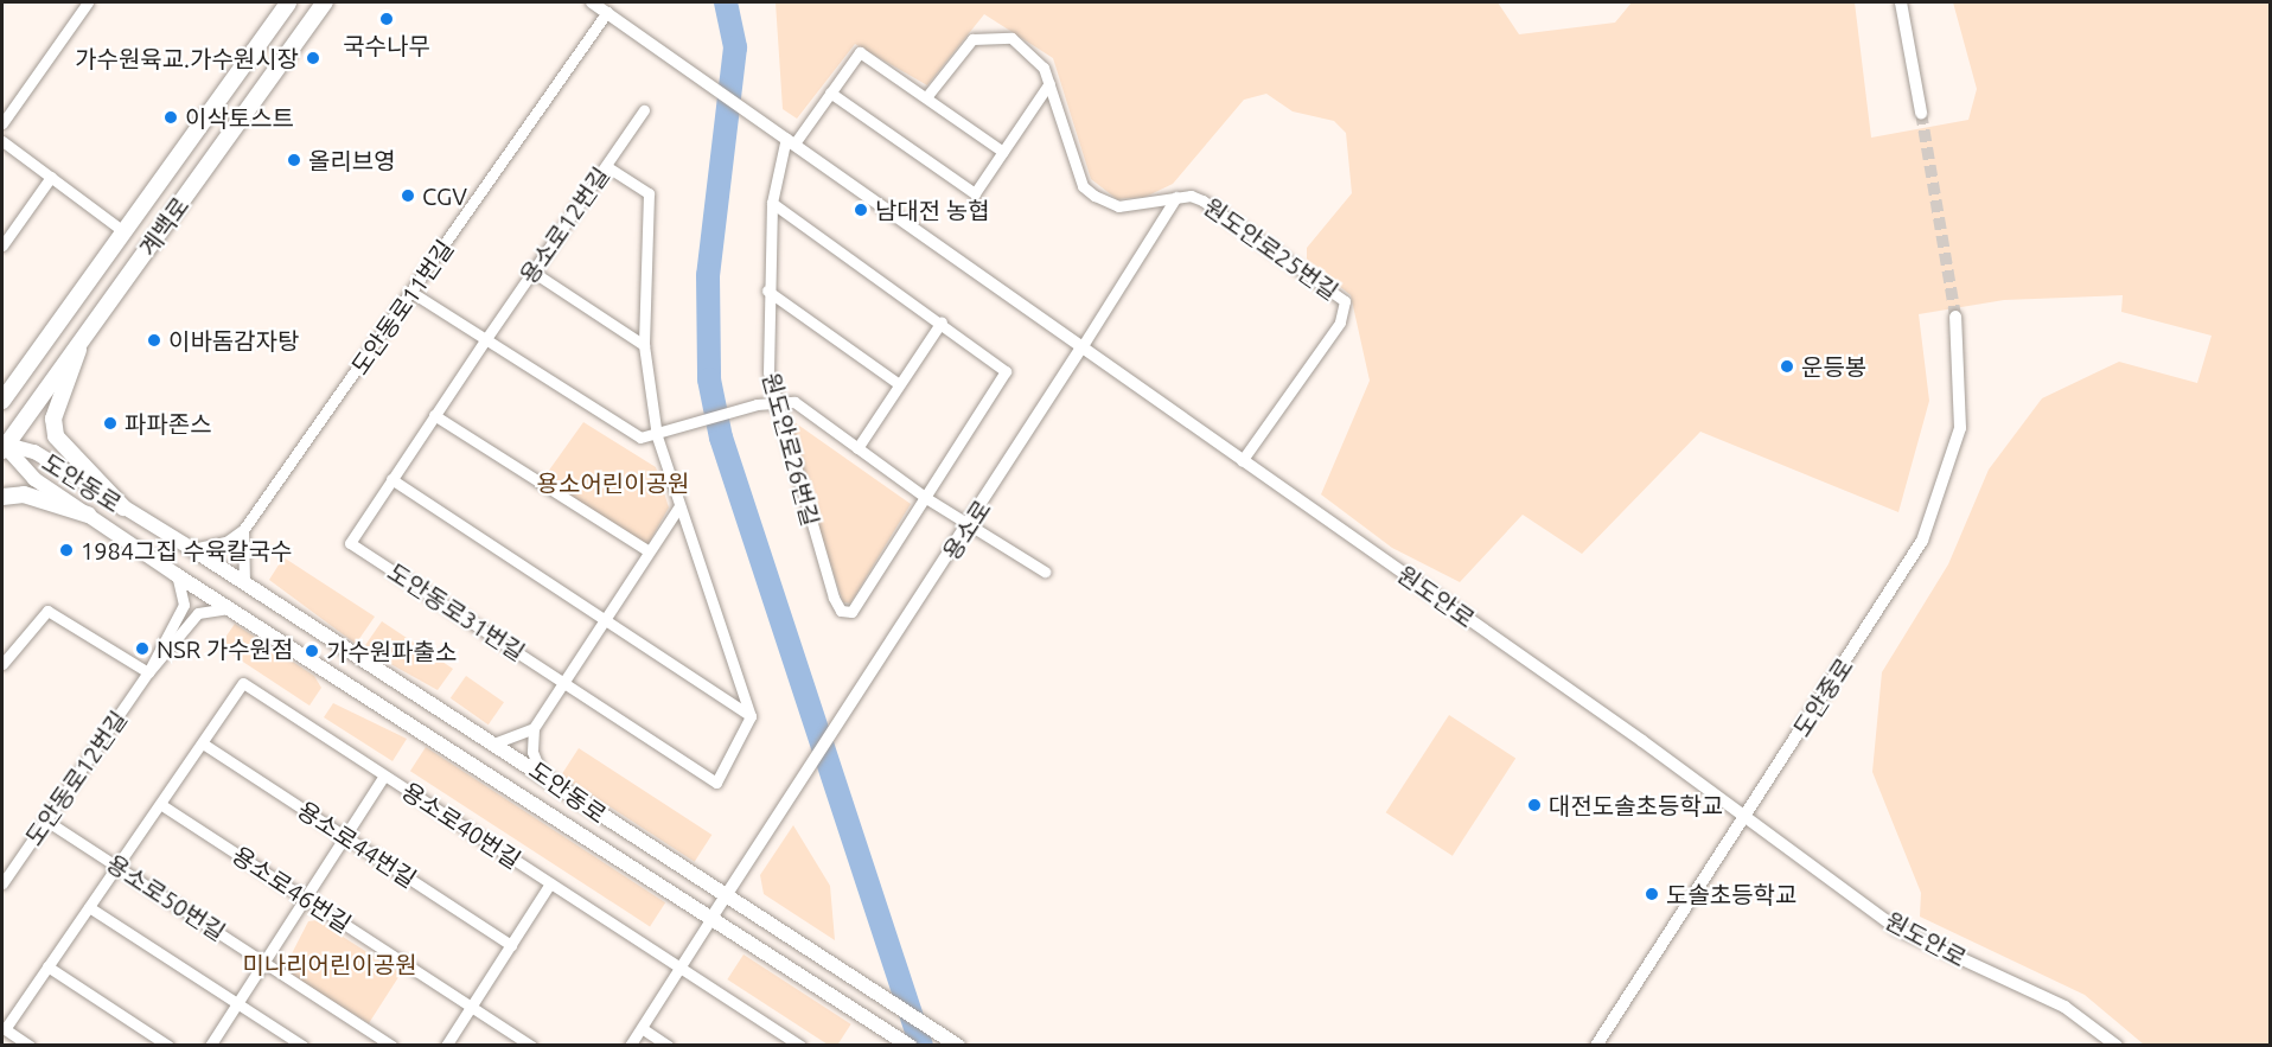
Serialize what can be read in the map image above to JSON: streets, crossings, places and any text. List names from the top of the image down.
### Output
{
  "streets": {
    "main road": ["계백로", "도안동로"],
    "street": [
      "용소로12번길",
      "원도안로25번길",
      "도안동로11번길",
      "원도안로26번길",
      "용소로",
      "원도안로",
      "도안동로31번길",
      "도안중로",
      "도안동로12번길",
      "용소로40번길",
      "용소로44번길",
      "용소로46번길",
      "용소로50번길"
    ]
  },
  "crossings": [
    ["용소로12번길", "도안동로31번길"],
    ["계백로", "도안동로"],
    ["원도안로25번길", "원도안로"],
    ["도안동로11번길", "원도안로"],
    ["원도안로26번길", "원도안로"],
    ["도안동로", "용소로"],
    ["용소로", "원도안로"],
    ["원도안로", "도안중로"],
    ["도안동로12번길", "용소로50번길"],
    ["용소로40번길", "용소로44번길"]
  ],
  "parks": ["용소어린이공원", "미나리어린이공원"],
  "places": [
    "국수나무",
    "가수원육교.가수원시장",
    "이삭토스트",
    "올리브영",
    "CGV",
    "남대전 농협",
    "이바돔감자탕",
    "운등봉",
    "파파존스",
    "1984그집 수육칼국수",
    "NSR 가수원점",
    "가수원파출소",
    "대전도솔초등학교",
    "도솔초등학교"
  ]
}
